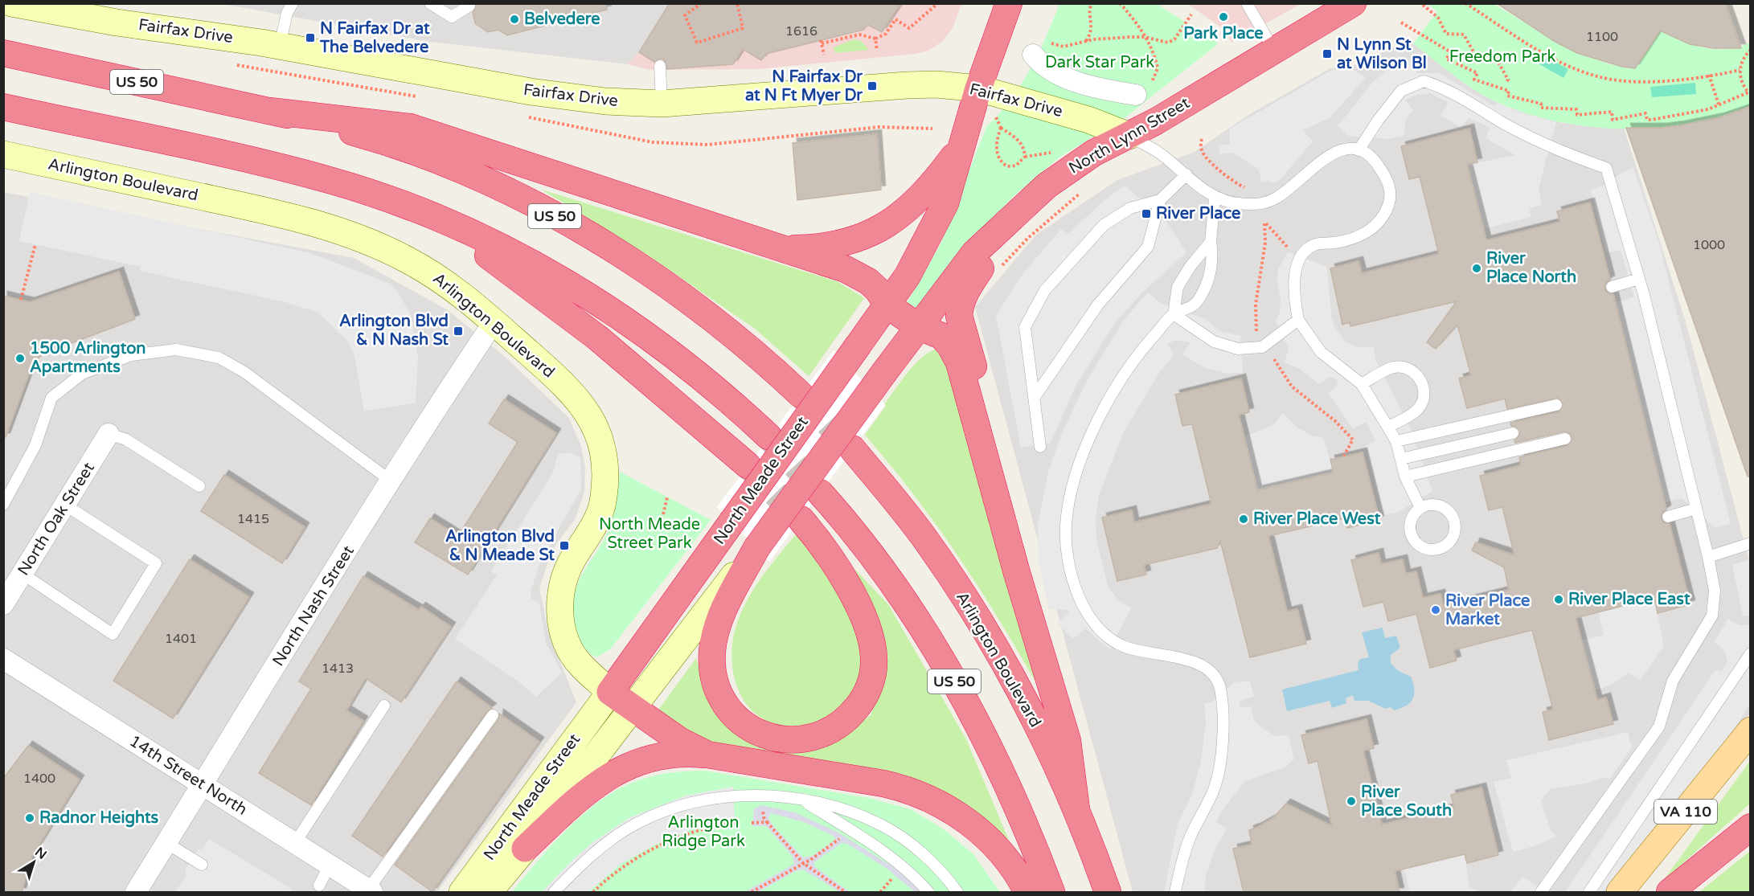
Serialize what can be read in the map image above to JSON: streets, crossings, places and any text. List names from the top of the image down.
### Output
{
  "streets": {
    "highway": [
      "US 50",
      "North Lynn Street",
      "Arlington Boulevard",
      "North Meade Street"
    ],
    "main road": ["VA 110"],
    "street": [
      "Fairfax Drive",
      "North Oak Street",
      "North Nash Street",
      "14th Street North"
    ]
  },
  "crossings": [
    ["Fairfax Drive", "North Lynn Street"],
    ["Fairfax Drive", "North Meade Street"],
    ["North Lynn Street", "North Meade Street"],
    ["Arlington Boulevard", "North Meade Street"],
    ["Arlington Boulevard", "North Nash Street"],
    ["North Nash Street", "14th Street North"]
  ],
  "parks": [
    "Freedom Park",
    "Dark Star Park",
    "North Meade Street Park",
    "Arlington Ridge Park"
  ],
  "places": {
    "other": [
      "Park Place",
      "Belvedere",
      "River Place North",
      "1500 Arlington Apartments",
      "River Place West",
      "River Place East",
      "River Place Market",
      "River Place South",
      "Radnor Heights"
    ],
    "transit": [
      "N Fairfax Dr at The Belvedere",
      "N Lynn St at Wilson Bl",
      "N Fairfax Dr at N Ft Myer Dr",
      "River Place",
      "Arlington Blvd & N Nash St",
      "Arlington Blvd & N Meade St"
    ]
  },
  "house_numbers": [
    "1616",
    "1100",
    "1000",
    "1415",
    "1401",
    "1413",
    "1400"
  ],
  "north": "top right"
}
